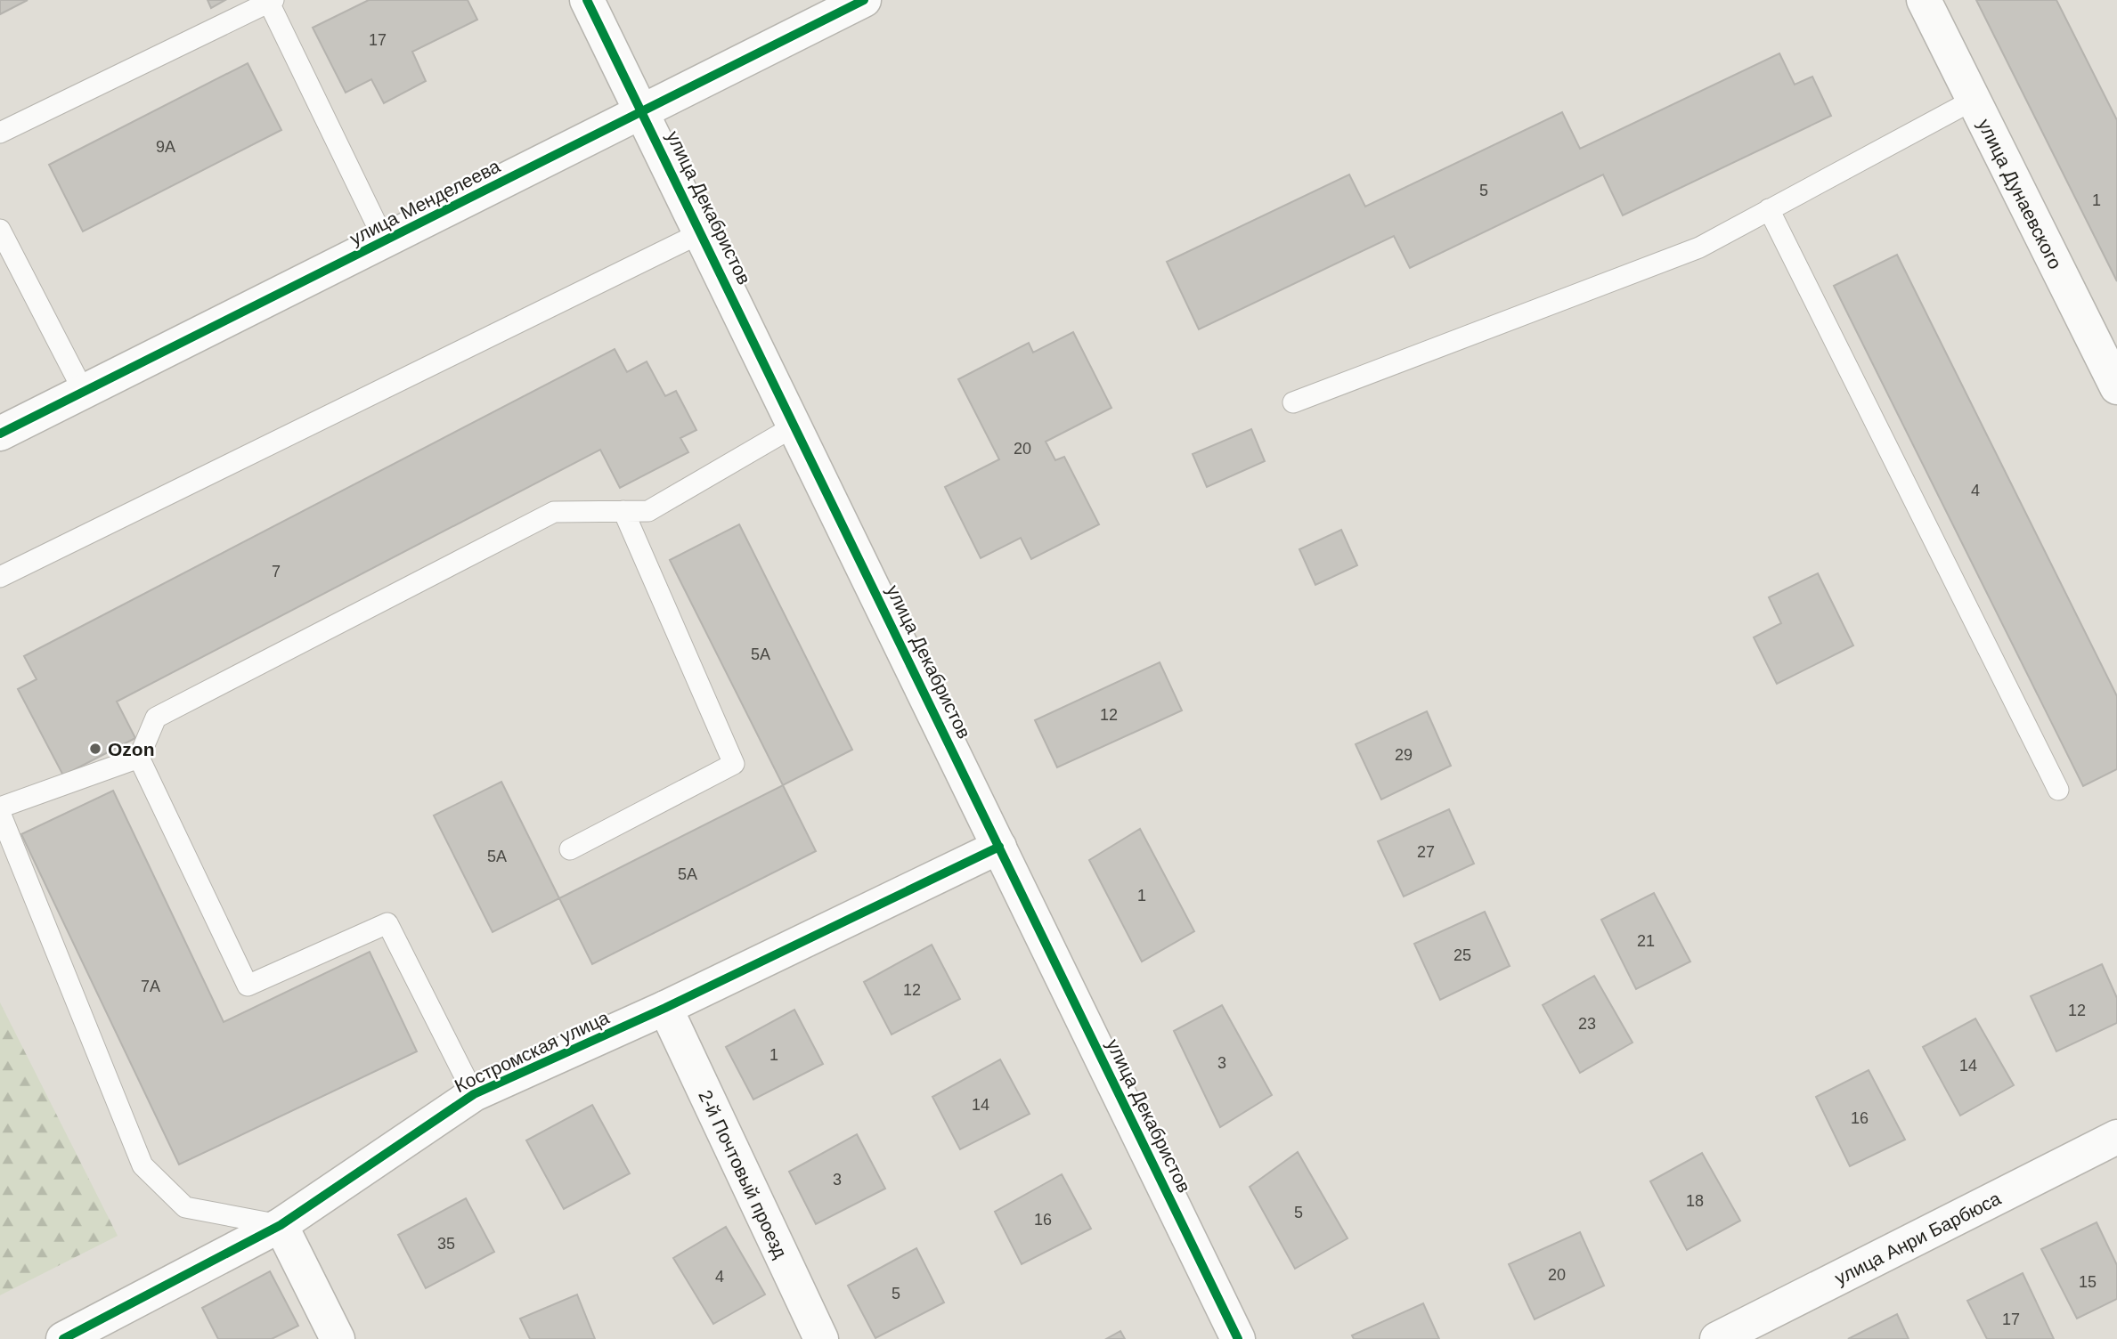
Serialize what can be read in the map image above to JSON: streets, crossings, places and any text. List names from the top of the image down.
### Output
{
  "streets": {
    "street": [
      "улица Дунаевского",
      "улица Менделеева",
      "улица Декабристов",
      "Костромская улица",
      "2-й Почтовый проезд",
      "улица Анри Барбюса"
    ]
  },
  "crossings": [
    ["улица Менделеева", "улица Декабристов"],
    ["улица Декабристов", "Костромская улица"],
    ["Костромская улица", "2-й Почтовый проезд"]
  ],
  "places": ["Ozon"],
  "house_numbers": [
    "17",
    "9А",
    "5",
    "1",
    "20",
    "4",
    "7",
    "5А",
    "12",
    "29",
    "27",
    "5А",
    "5А",
    "1",
    "21",
    "25",
    "7А",
    "12",
    "12",
    "23",
    "1",
    "3",
    "14",
    "14",
    "16",
    "3",
    "18",
    "5",
    "16",
    "35",
    "20",
    "4",
    "15",
    "5",
    "17"
  ]
}
